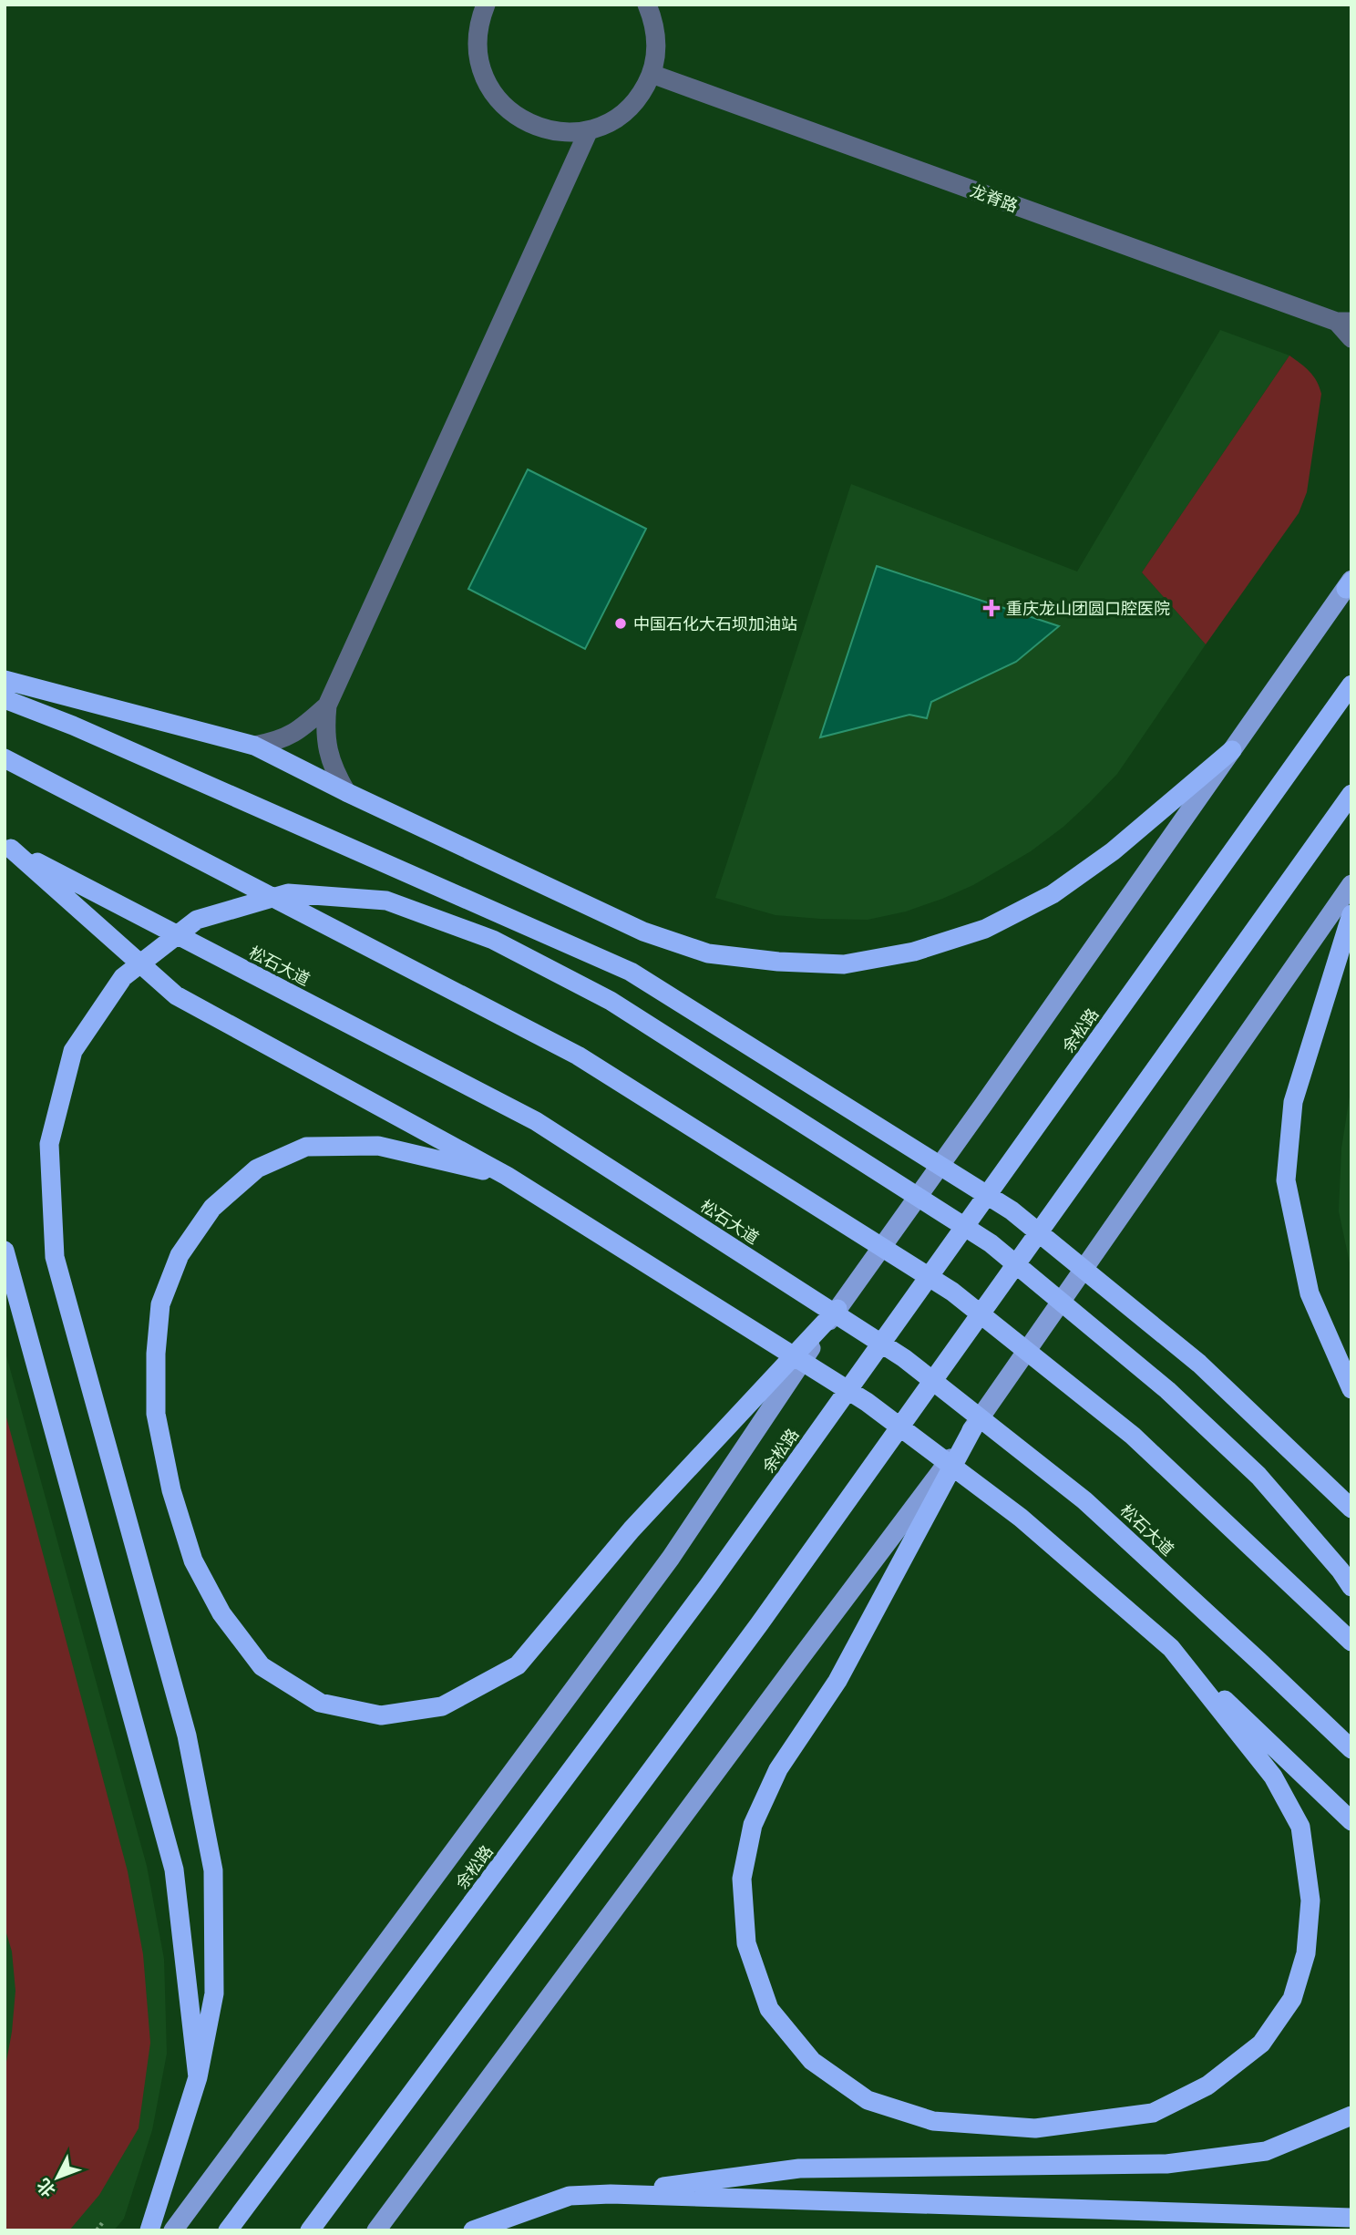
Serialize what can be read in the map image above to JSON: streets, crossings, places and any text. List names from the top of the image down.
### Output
{
  "streets": {
    "highway": ["松石大道", "余松路"],
    "street": ["龙脊路"]
  },
  "places": {
    "health": ["重庆龙山团圆口腔医院"],
    "other": ["中国石化大石坝加油站"]
  },
  "north": "bottom left"
}
